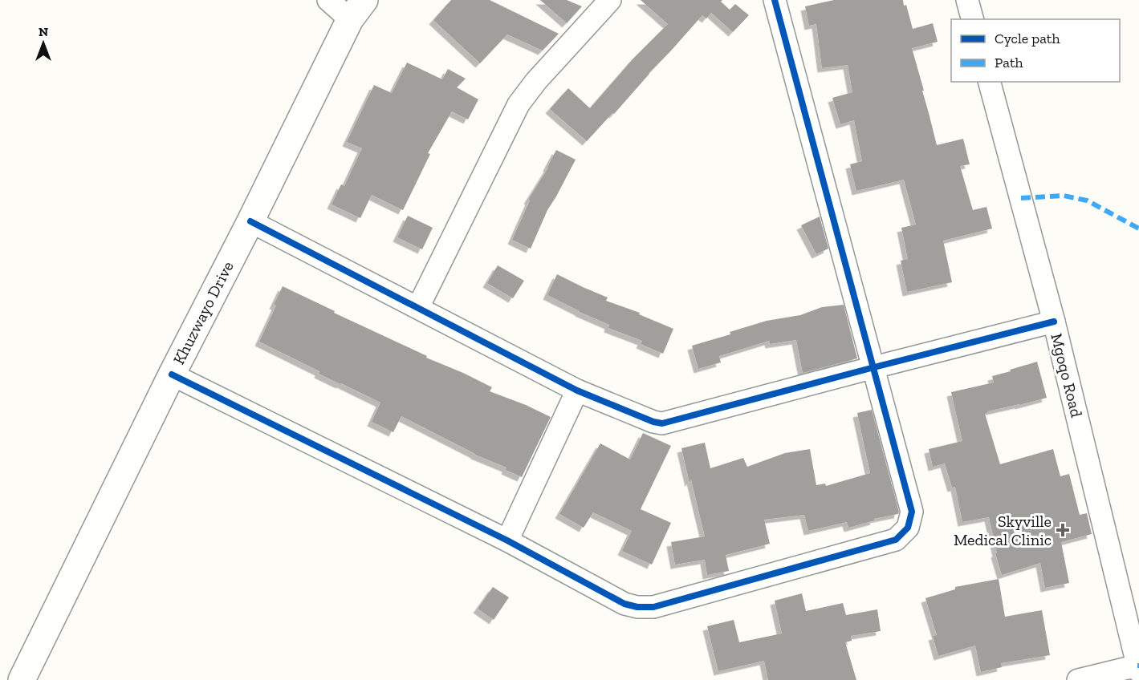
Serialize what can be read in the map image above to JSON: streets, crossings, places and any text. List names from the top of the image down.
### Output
{
  "streets": {
    "street": ["Khuzwayo Drive", "Mgoqo Road"]
  },
  "places": {
    "health": ["Skyville Medical Clinic"]
  },
  "legend": ["Cycle path", "Path"],
  "north": "top"
}
